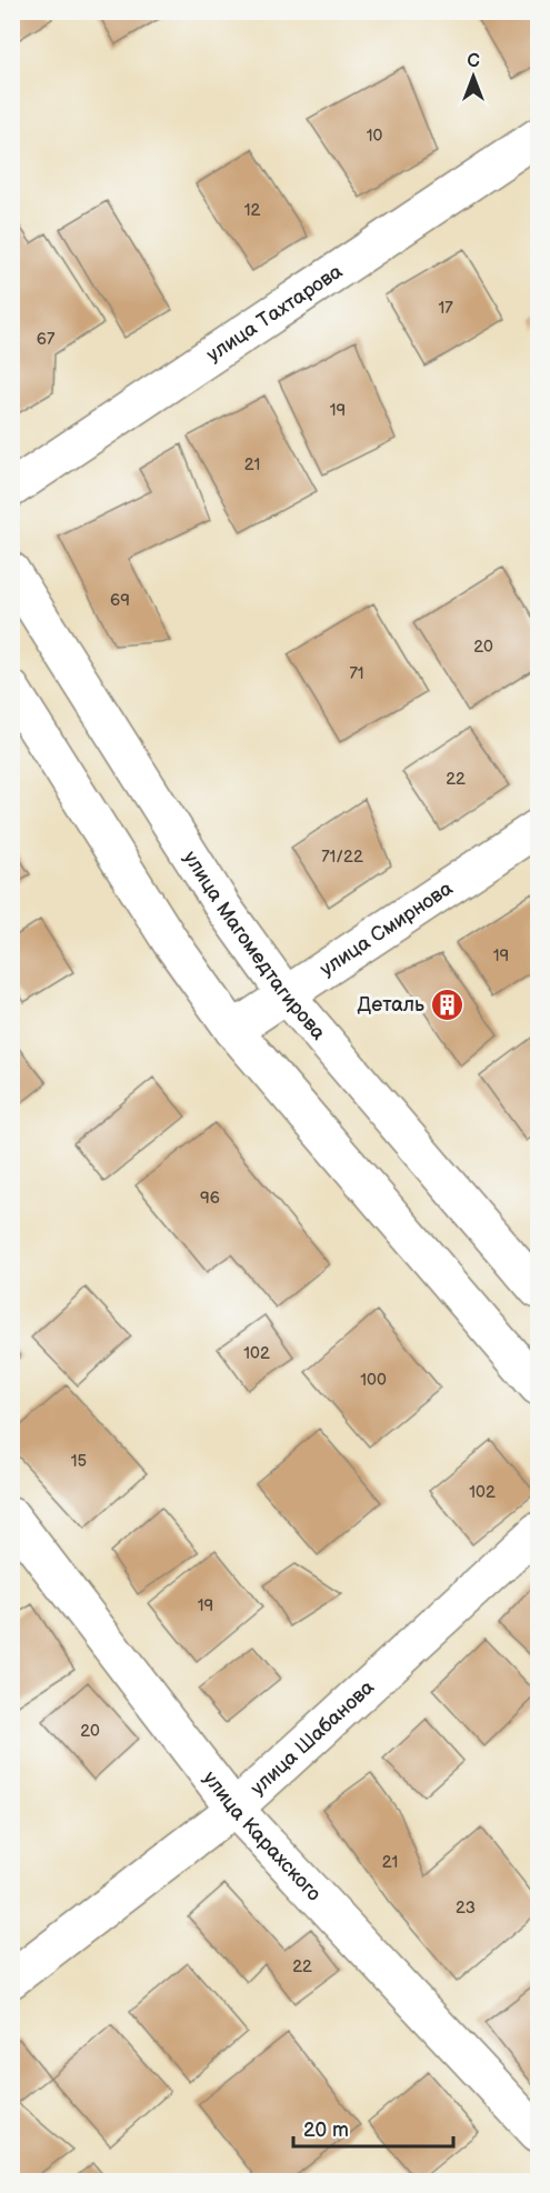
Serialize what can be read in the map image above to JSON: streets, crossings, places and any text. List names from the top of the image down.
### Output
{
  "streets": {
    "street": [
      "улица Тахтарова",
      "улица Смирнова",
      "улица Магомедтагирова",
      "улица Шабанова",
      "улица Карахского"
    ]
  },
  "crossings": [
    ["улица Смирнова", "улица Магомедтагирова"],
    ["улица Шабанова", "улица Карахского"]
  ],
  "places": {
    "building": ["Деталь"]
  },
  "house_numbers": [
    "10",
    "12",
    "17",
    "67",
    "19",
    "21",
    "69",
    "20",
    "71",
    "22",
    "71/22",
    "19",
    "96",
    "102",
    "100",
    "15",
    "102",
    "19",
    "20",
    "21",
    "23",
    "22"
  ],
  "scale_bar": "20 m",
  "north": "top"
}
